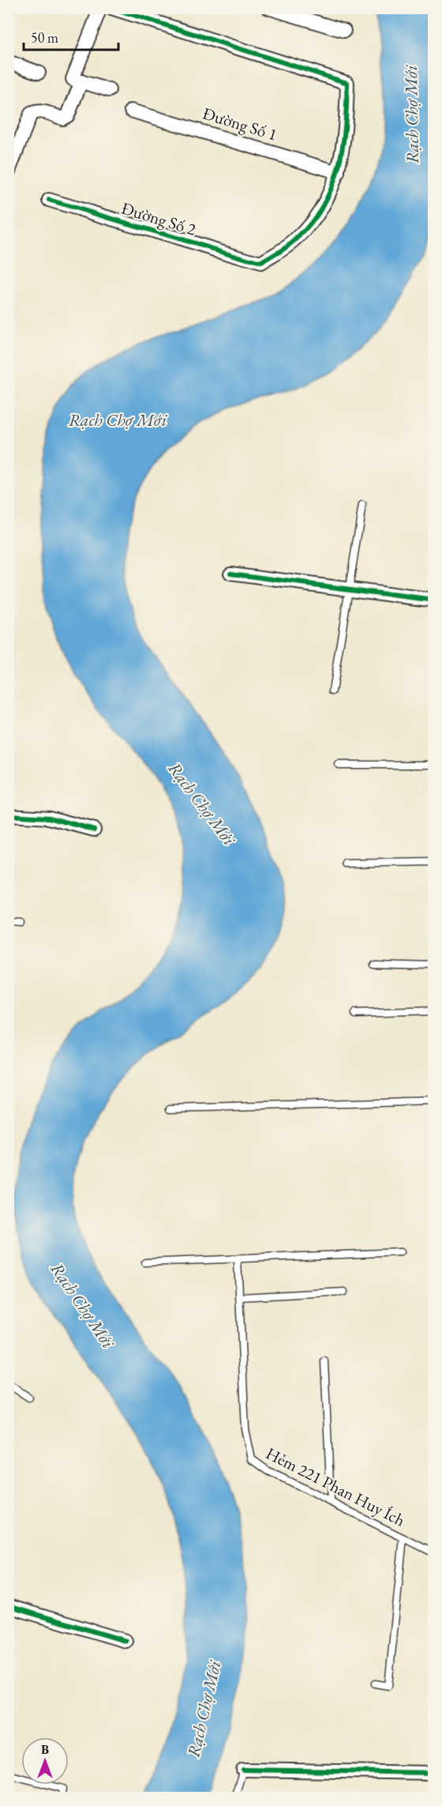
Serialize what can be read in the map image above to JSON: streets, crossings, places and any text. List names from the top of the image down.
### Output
{
  "streets": {
    "street": ["Đường Số 1", "Đường Số 2"],
    "lane": ["Hẻm 221 Phan Huy Ích"]
  },
  "crossings": [
    ["Đường Số 1", "Đường Số 2"]
  ],
  "water": ["Rạch Chợ Mới"],
  "scale_bar": "50 m",
  "north": "top"
}
